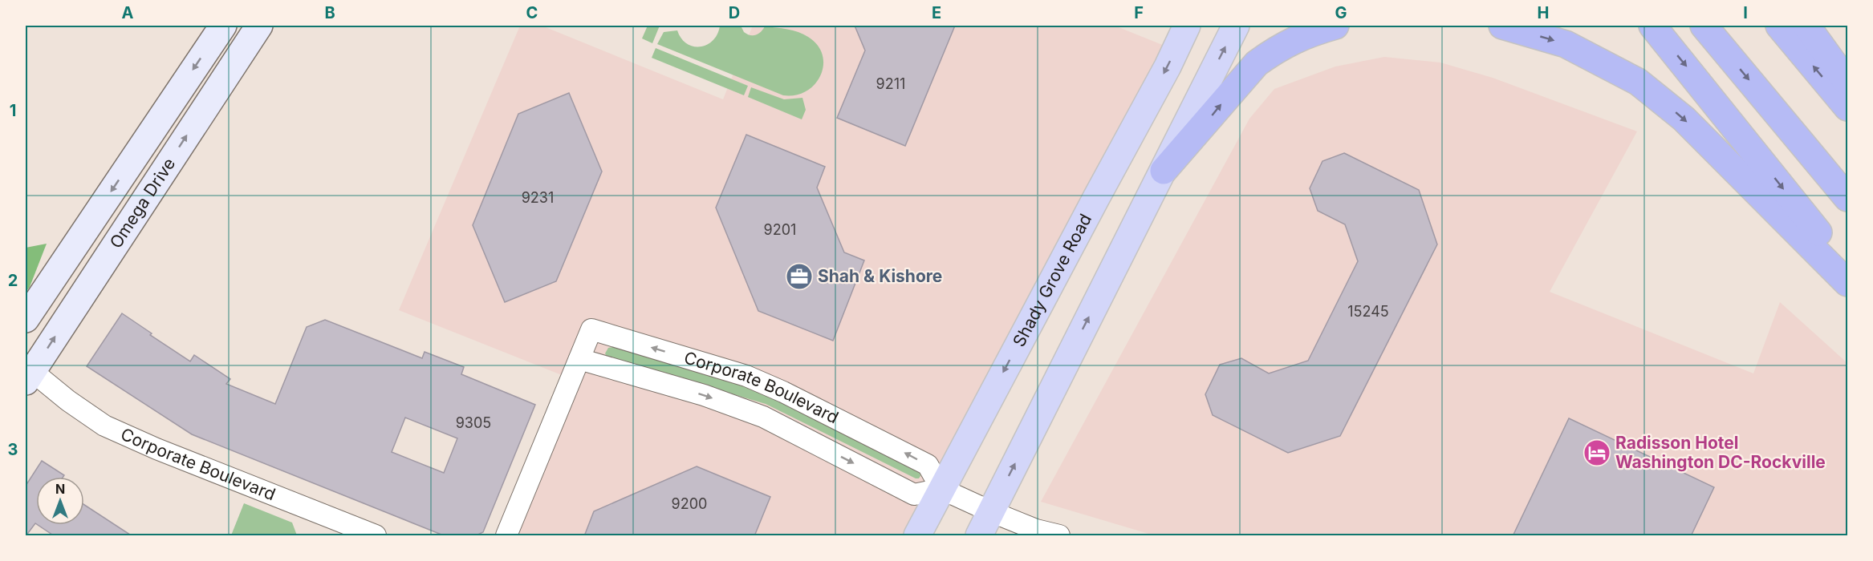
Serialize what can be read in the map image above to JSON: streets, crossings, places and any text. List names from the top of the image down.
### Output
{
  "streets": {
    "main road": ["Omega Drive", "Shady Grove Road"],
    "street": ["Corporate Boulevard"]
  },
  "crossings": [
    ["Omega Drive", "Corporate Boulevard"],
    ["Shady Grove Road", "Corporate Boulevard"]
  ],
  "places": {
    "office": ["Shah & Kishore"],
    "hotel": ["Radisson Hotel Washington DC-Rockville"]
  },
  "house_numbers": [
    "9211",
    "9231",
    "9201",
    "15245",
    "9305",
    "9200"
  ],
  "north": "top",
  "grid": {
    "columns": [
      "A",
      "B",
      "C",
      "D",
      "E",
      "F",
      "G",
      "H",
      "I"
    ],
    "rows": ["1", "2", "3"]
  }
}
